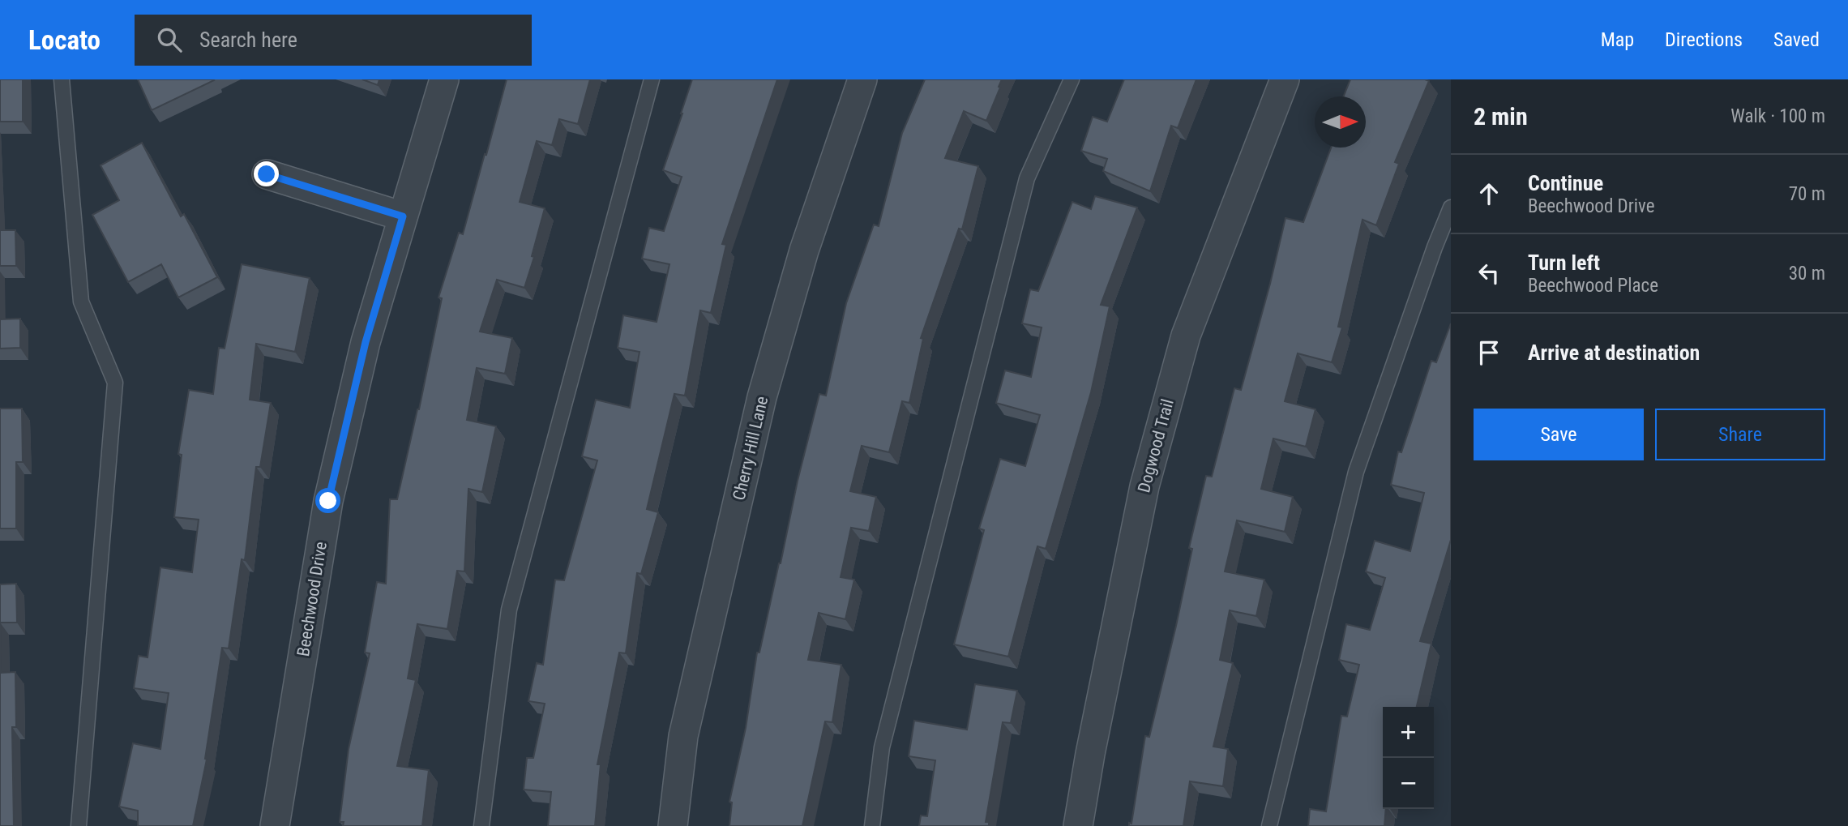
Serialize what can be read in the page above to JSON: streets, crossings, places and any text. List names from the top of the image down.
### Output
{
  "streets": {
    "street": ["Dogwood Trail", "Cherry Hill Lane", "Beechwood Drive"]
  },
  "north": "right",
  "page": {
    "header": "Locato",
    "search": "Search here",
    "nav": ["Map", "Directions", "Saved"],
    "heading": ["2 min", "Walk · 100 m"],
    "list": [
      ["Continue", "Beechwood Drive", "70 m"],
      ["Turn left", "Beechwood Place", "30 m"],
      "Arrive at destination"
    ],
    "buttons": ["Save", "Share"],
    "map_buttons": ["+", "−"]
  }
}
